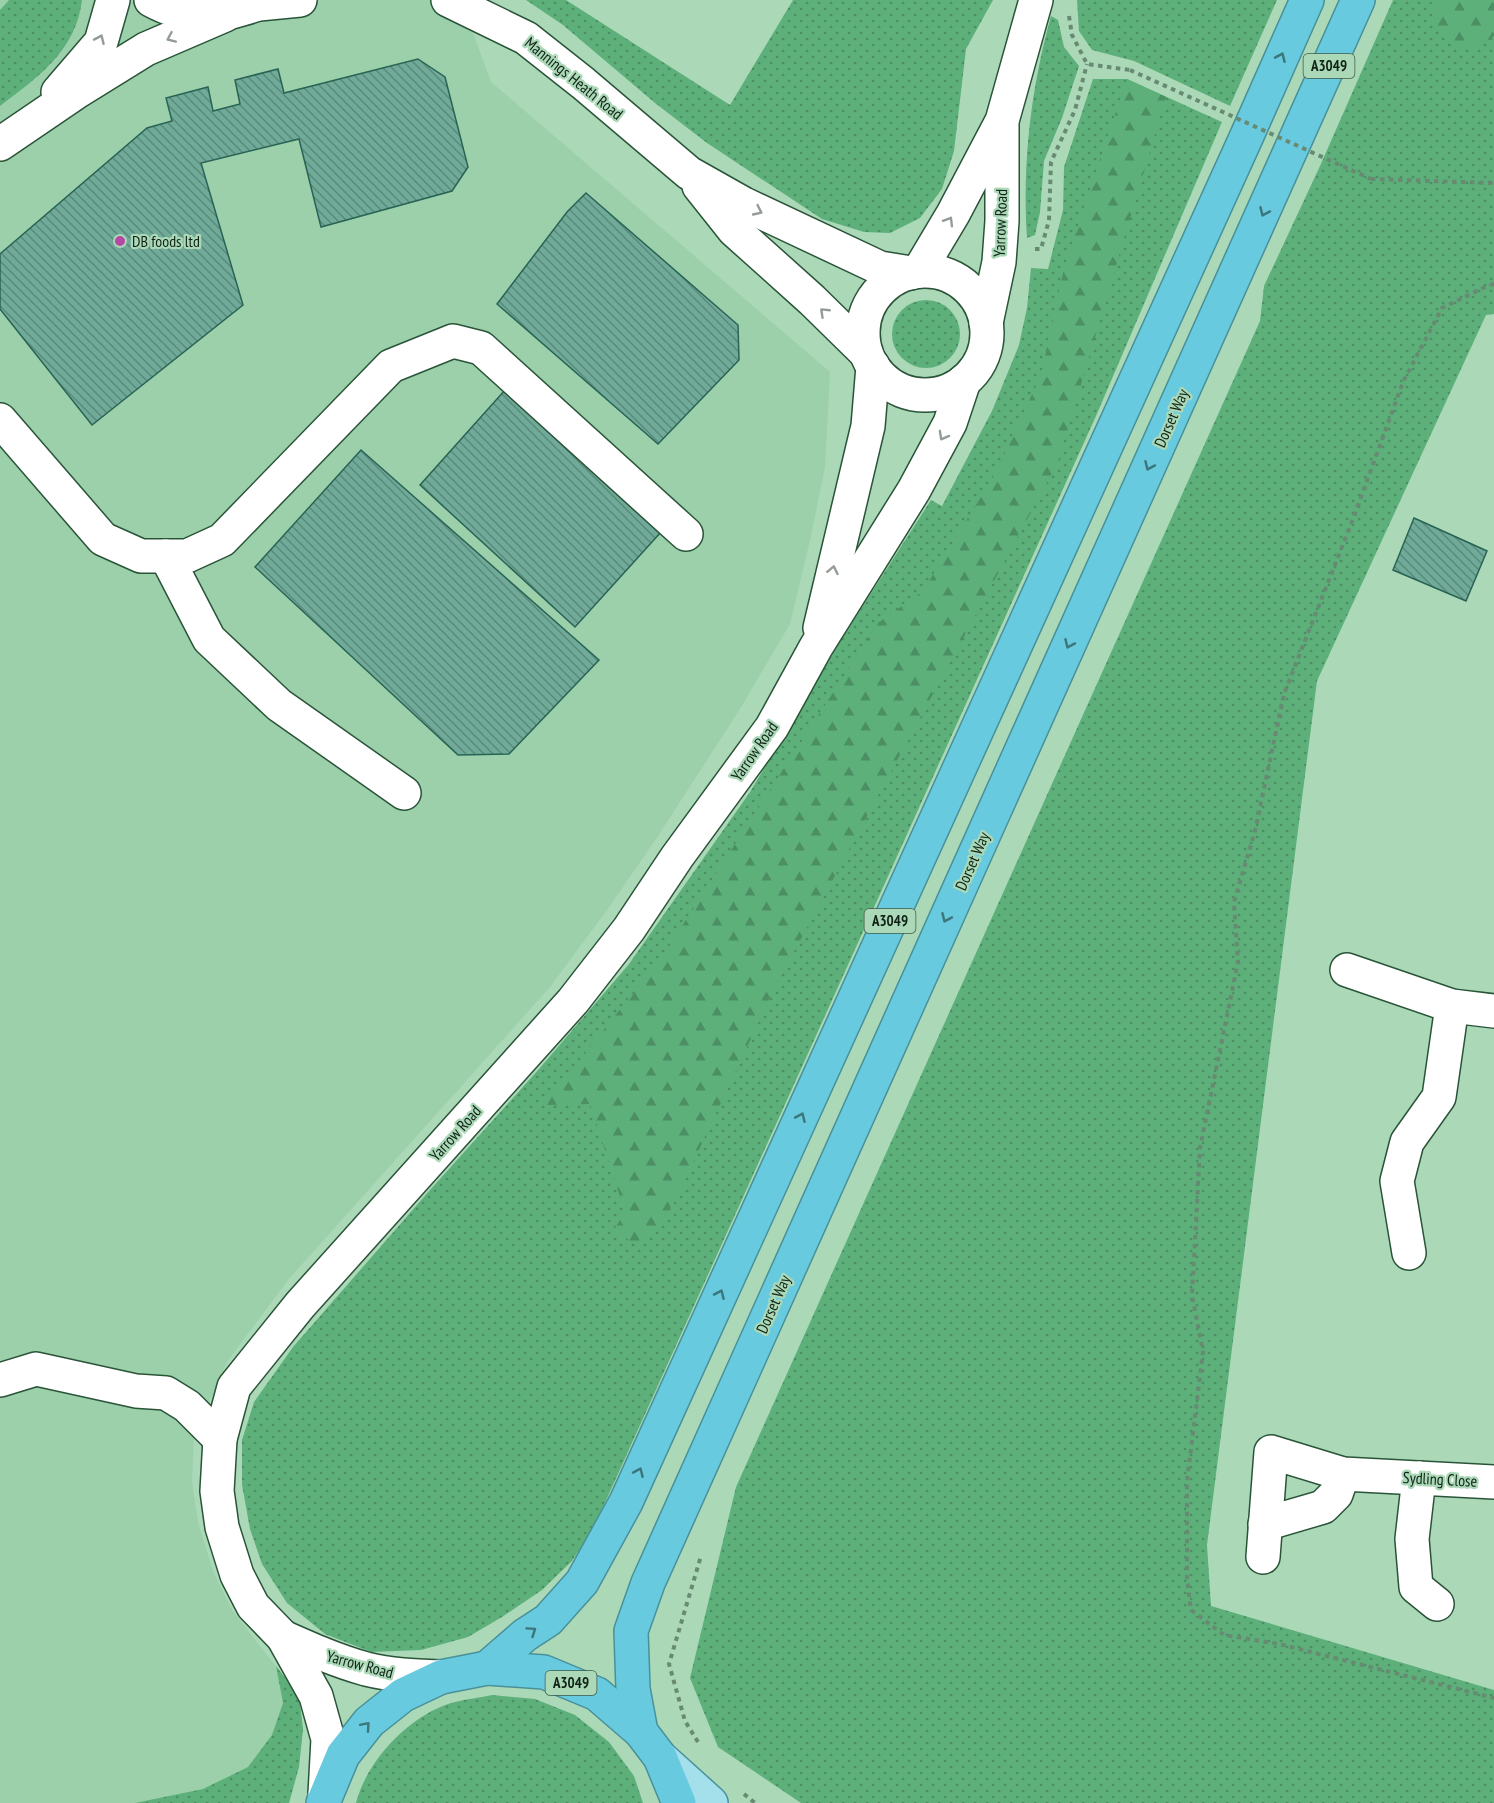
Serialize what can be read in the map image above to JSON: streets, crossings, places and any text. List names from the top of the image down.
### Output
{
  "streets": {
    "highway": ["A3049", "Dorset Way"],
    "street": ["Mannings Heath Road", "Yarrow Road", "Sydling Close"]
  },
  "crossings": [
    ["A3049", "Yarrow Road"],
    ["A3049", "Dorset Way"],
    ["Mannings Heath Road", "Yarrow Road"]
  ],
  "places": ["DB foods ltd"]
}
